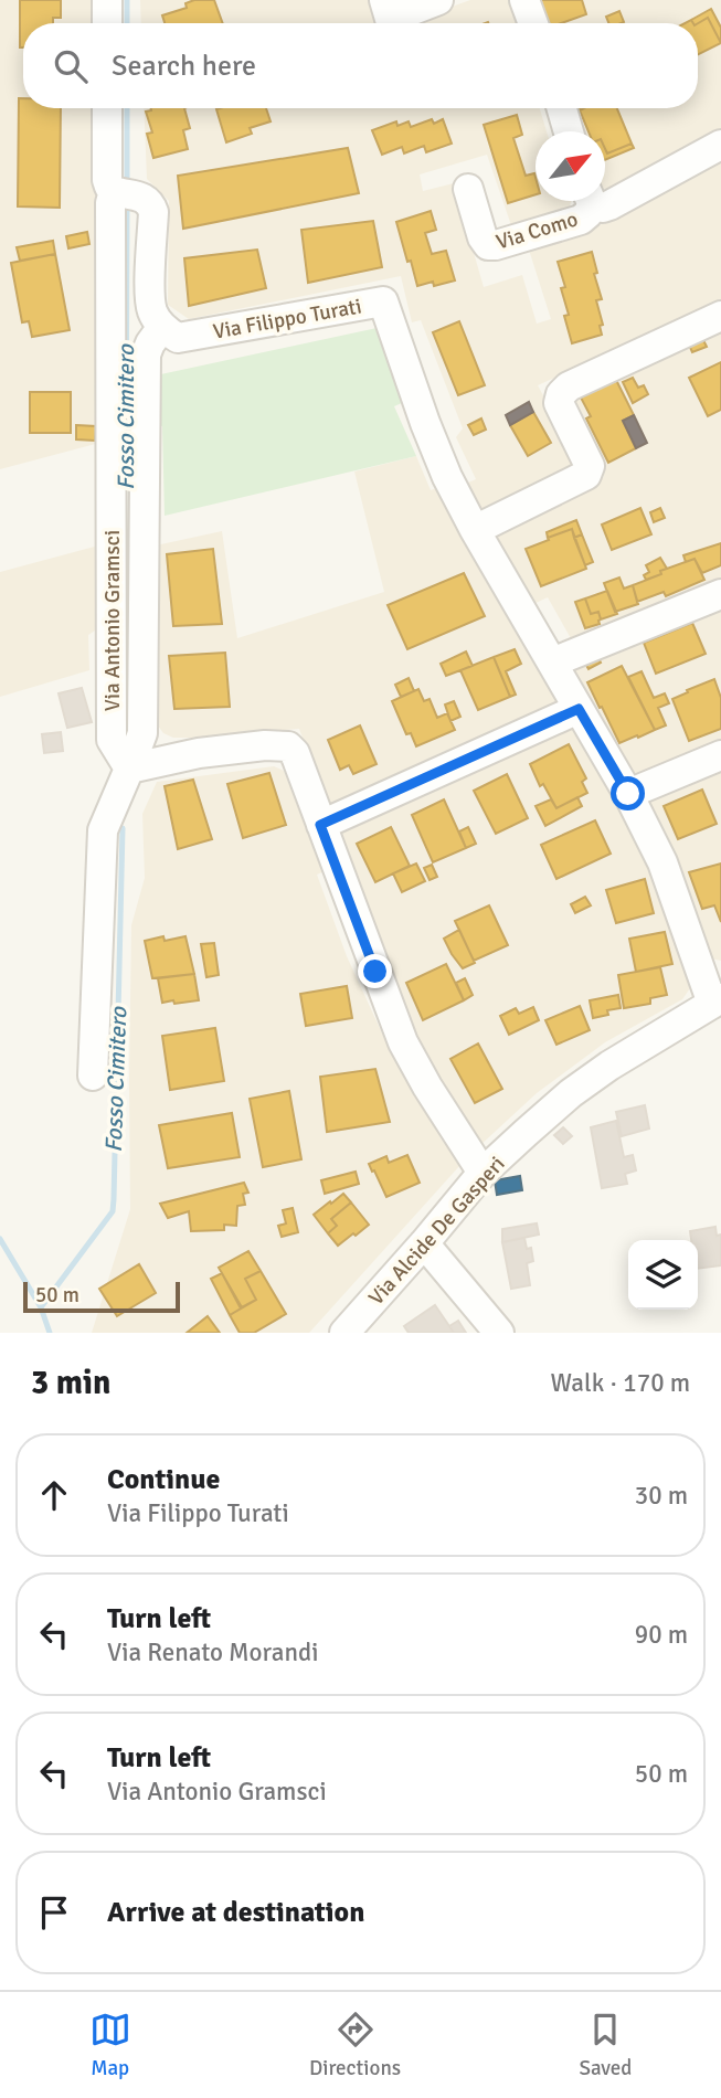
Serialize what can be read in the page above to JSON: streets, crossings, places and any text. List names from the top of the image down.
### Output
{
  "streets": {
    "street": [
      "Via Como",
      "Via Filippo Turati",
      "Via Antonio Gramsci",
      "Via Alcide De Gasperi"
    ]
  },
  "crossings": [
    ["Via Filippo Turati", "Via Antonio Gramsci"],
    ["Via Filippo Turati", "Via Alcide De Gasperi"]
  ],
  "water": ["Fosso Cimitero"],
  "scale_bar": "50 m",
  "north": "top right",
  "page": {
    "search": "Search here",
    "scale": "50 m",
    "heading": ["3 min", "Walk · 170 m"],
    "list": [
      ["Continue", "Via Filippo Turati", "30 m"],
      ["Turn left", "Via Renato Morandi", "90 m"],
      ["Turn left", "Via Antonio Gramsci", "50 m"],
      "Arrive at destination"
    ],
    "nav": ["Map", "Directions", "Saved"]
  }
}
